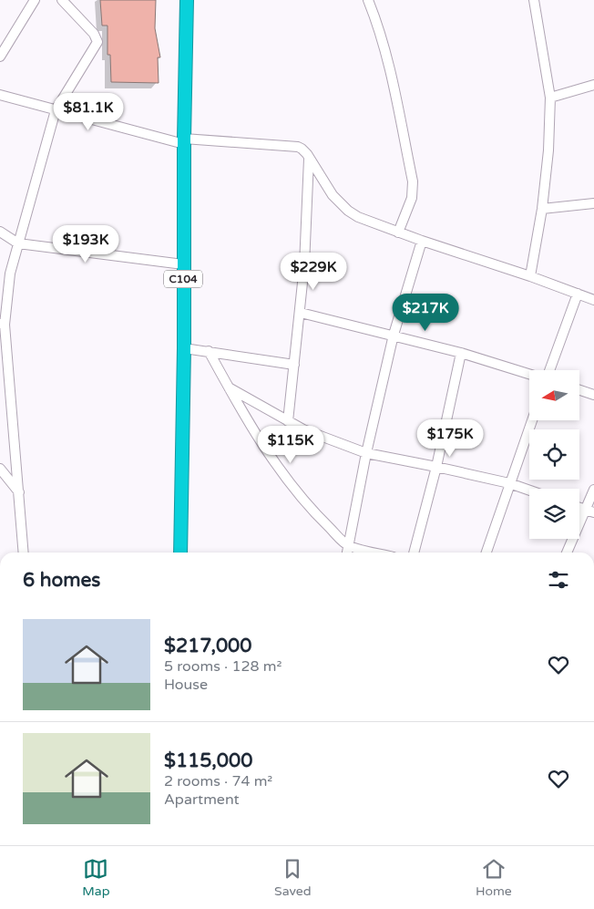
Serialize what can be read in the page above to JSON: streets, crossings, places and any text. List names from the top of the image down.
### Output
{
  "streets": {
    "highway": ["C104"]
  },
  "north": "left",
  "page": {
    "price": [
      "$81.1K",
      "$193K",
      "$229K",
      "$217K",
      "$175K",
      "$115K"
    ],
    "heading": "6 homes",
    "list": [
      {
        "name": "$217,000",
        "note": "5 rooms · 128 m² · House"
      },
      {
        "name": "$115,000",
        "note": "2 rooms · 74 m² · Apartment"
      }
    ],
    "tabs": ["Map", "Saved", "Home"]
  }
}
